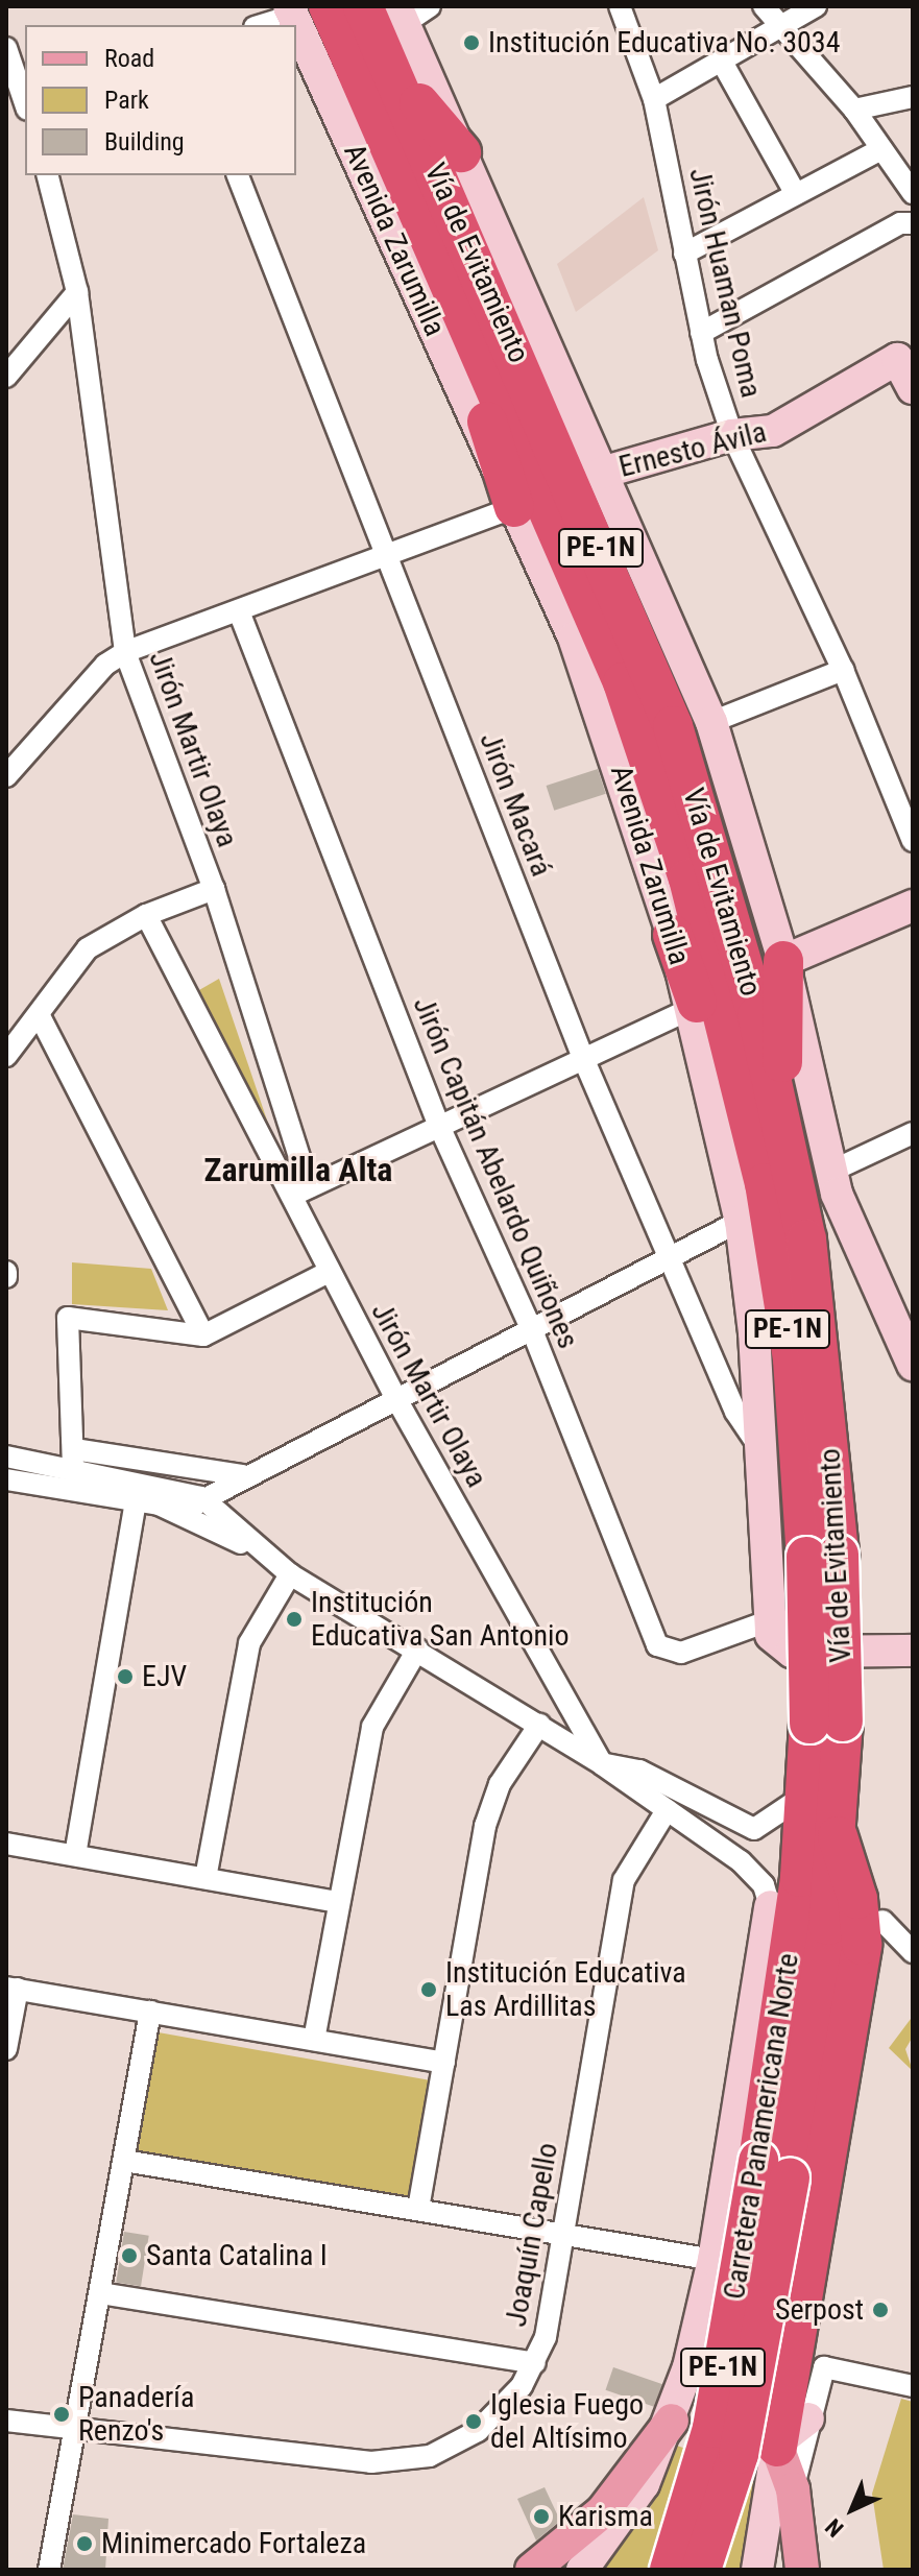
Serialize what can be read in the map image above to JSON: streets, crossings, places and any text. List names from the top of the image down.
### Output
{
  "streets": {
    "highway": ["Vía de Evitamiento", "PE-1N", "Carretera Panamericana Norte"],
    "main road": ["Avenida Zarumilla", "Ernesto Ávila"],
    "street": [
      "Jirón Huaman Poma",
      "Jirón Martir Olaya",
      "Jirón Macará",
      "Jirón Capitán Abelardo Quiñones",
      "Joaquín Capello"
    ]
  },
  "crossings": [
    ["Avenida Zarumilla", "Vía de Evitamiento"],
    ["Avenida Zarumilla", "Jirón Macará"],
    ["Avenida Zarumilla", "Jirón Capitán Abelardo Quiñones"],
    ["Vía de Evitamiento", "Carretera Panamericana Norte"],
    ["Jirón Huaman Poma", "Ernesto Ávila"]
  ],
  "districts": ["Zarumilla Alta"],
  "places": [
    "Institución Educativa No. 3034",
    "Institución Educativa San Antonio",
    "EJV",
    "Institución Educativa Las Ardillitas",
    "Santa Catalina I",
    "Serpost",
    "Panadería Renzo's",
    "Iglesia Fuego del Altísimo",
    "Karisma",
    "Minimercado Fortaleza"
  ],
  "legend": ["Road", "Park", "Building"],
  "north": "bottom left"
}
